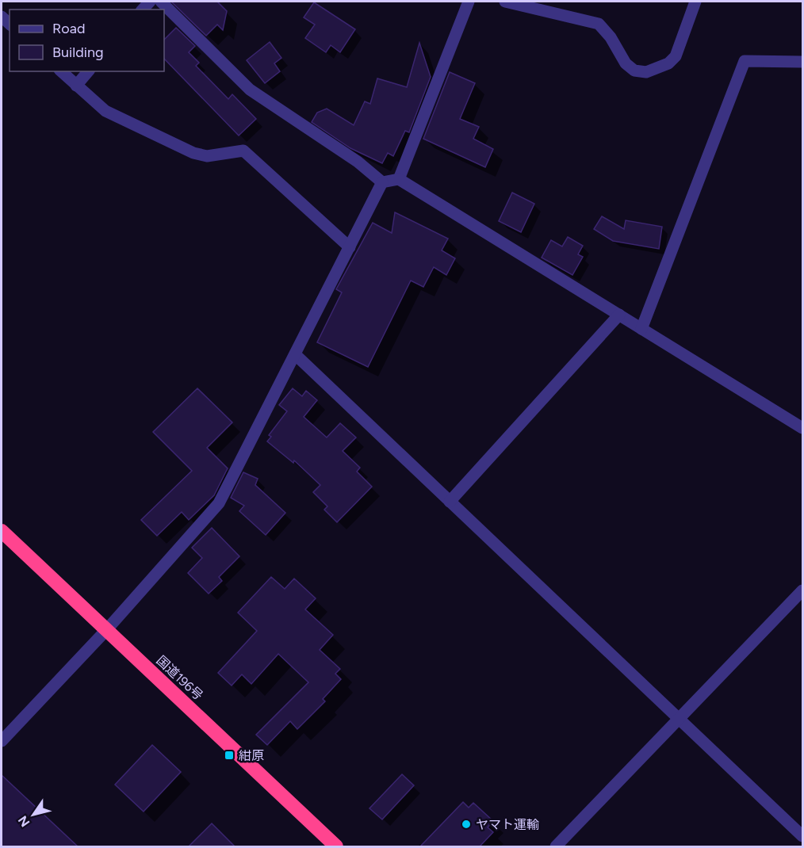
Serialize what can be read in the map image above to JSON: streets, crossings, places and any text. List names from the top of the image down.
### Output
{
  "streets": {
    "highway": ["国道196号"]
  },
  "places": {
    "transit": ["紺原"],
    "other": ["ヤマト運輸"]
  },
  "legend": ["Road", "Building"],
  "north": "bottom left"
}
